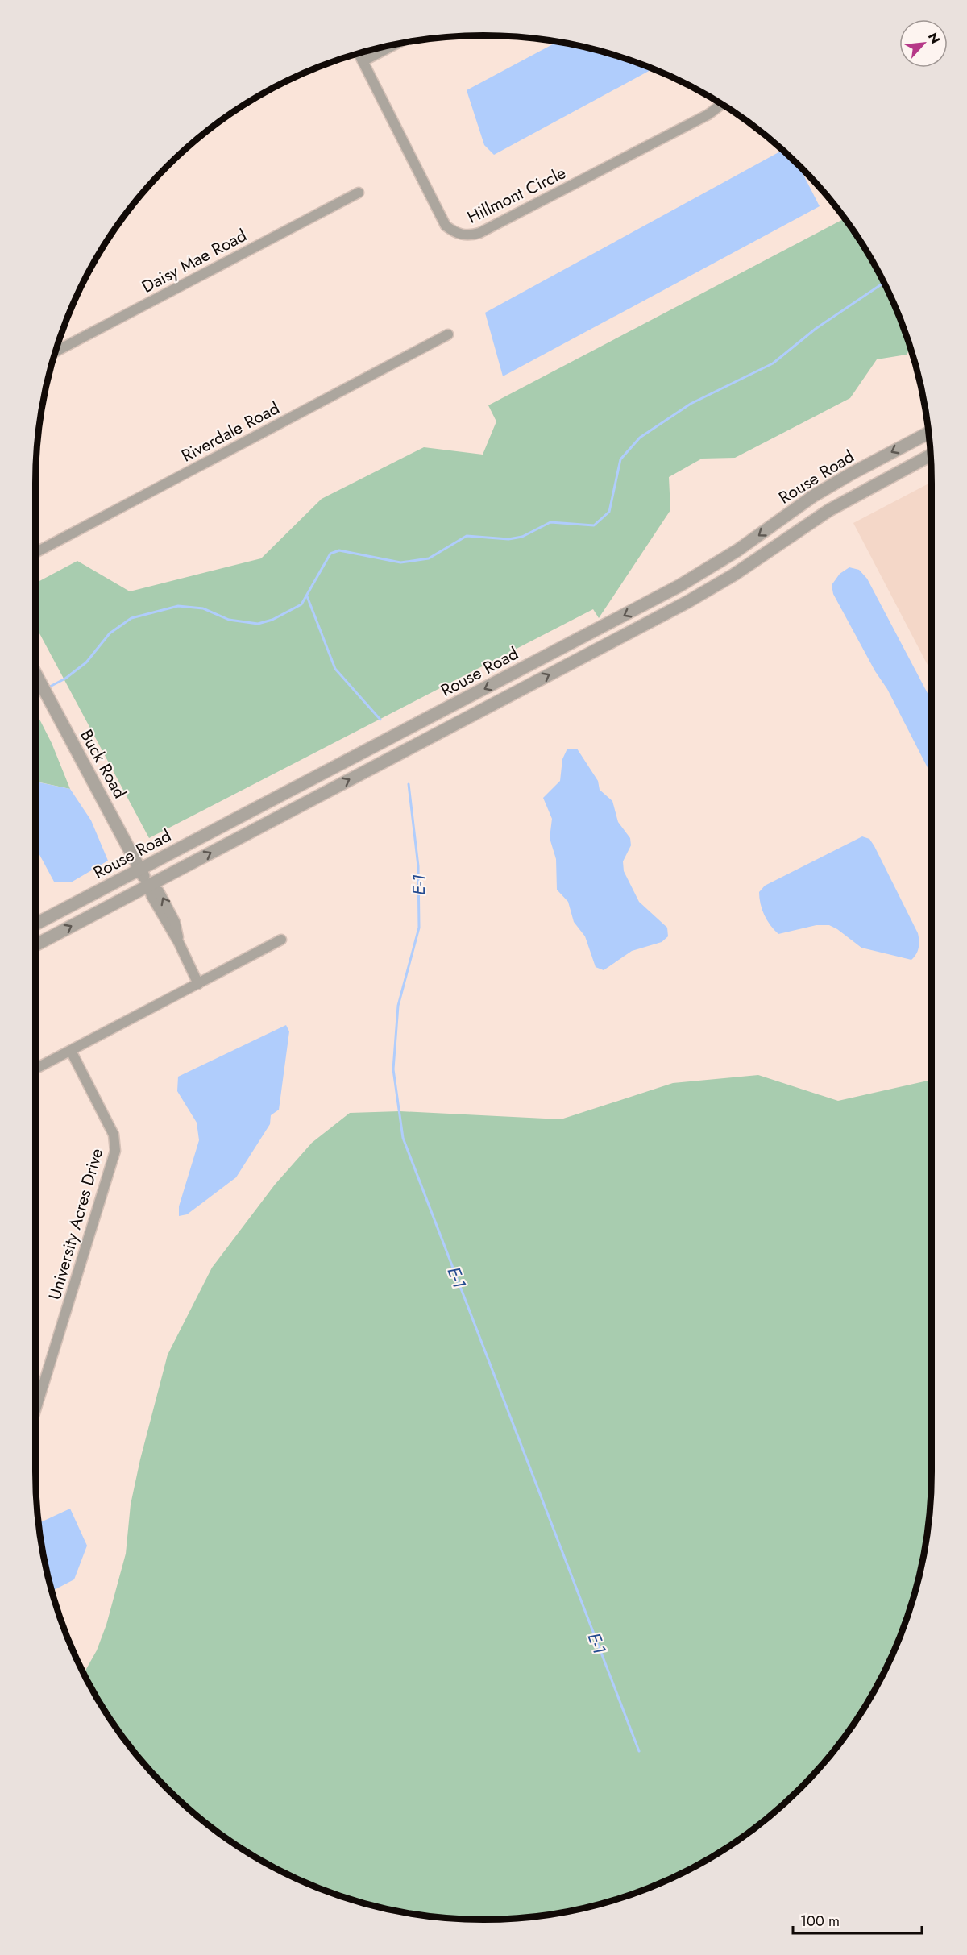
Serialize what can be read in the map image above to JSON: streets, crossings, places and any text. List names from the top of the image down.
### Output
{
  "streets": {
    "street": [
      "Hillmont Circle",
      "Daisy Mae Road",
      "Riverdale Road",
      "Rouse Road",
      "Buck Road",
      "University Acres Drive"
    ]
  },
  "crossings": [
    ["Rouse Road", "Buck Road"]
  ],
  "water": ["E-1"],
  "scale_bar": "100 m",
  "north": "top right"
}
